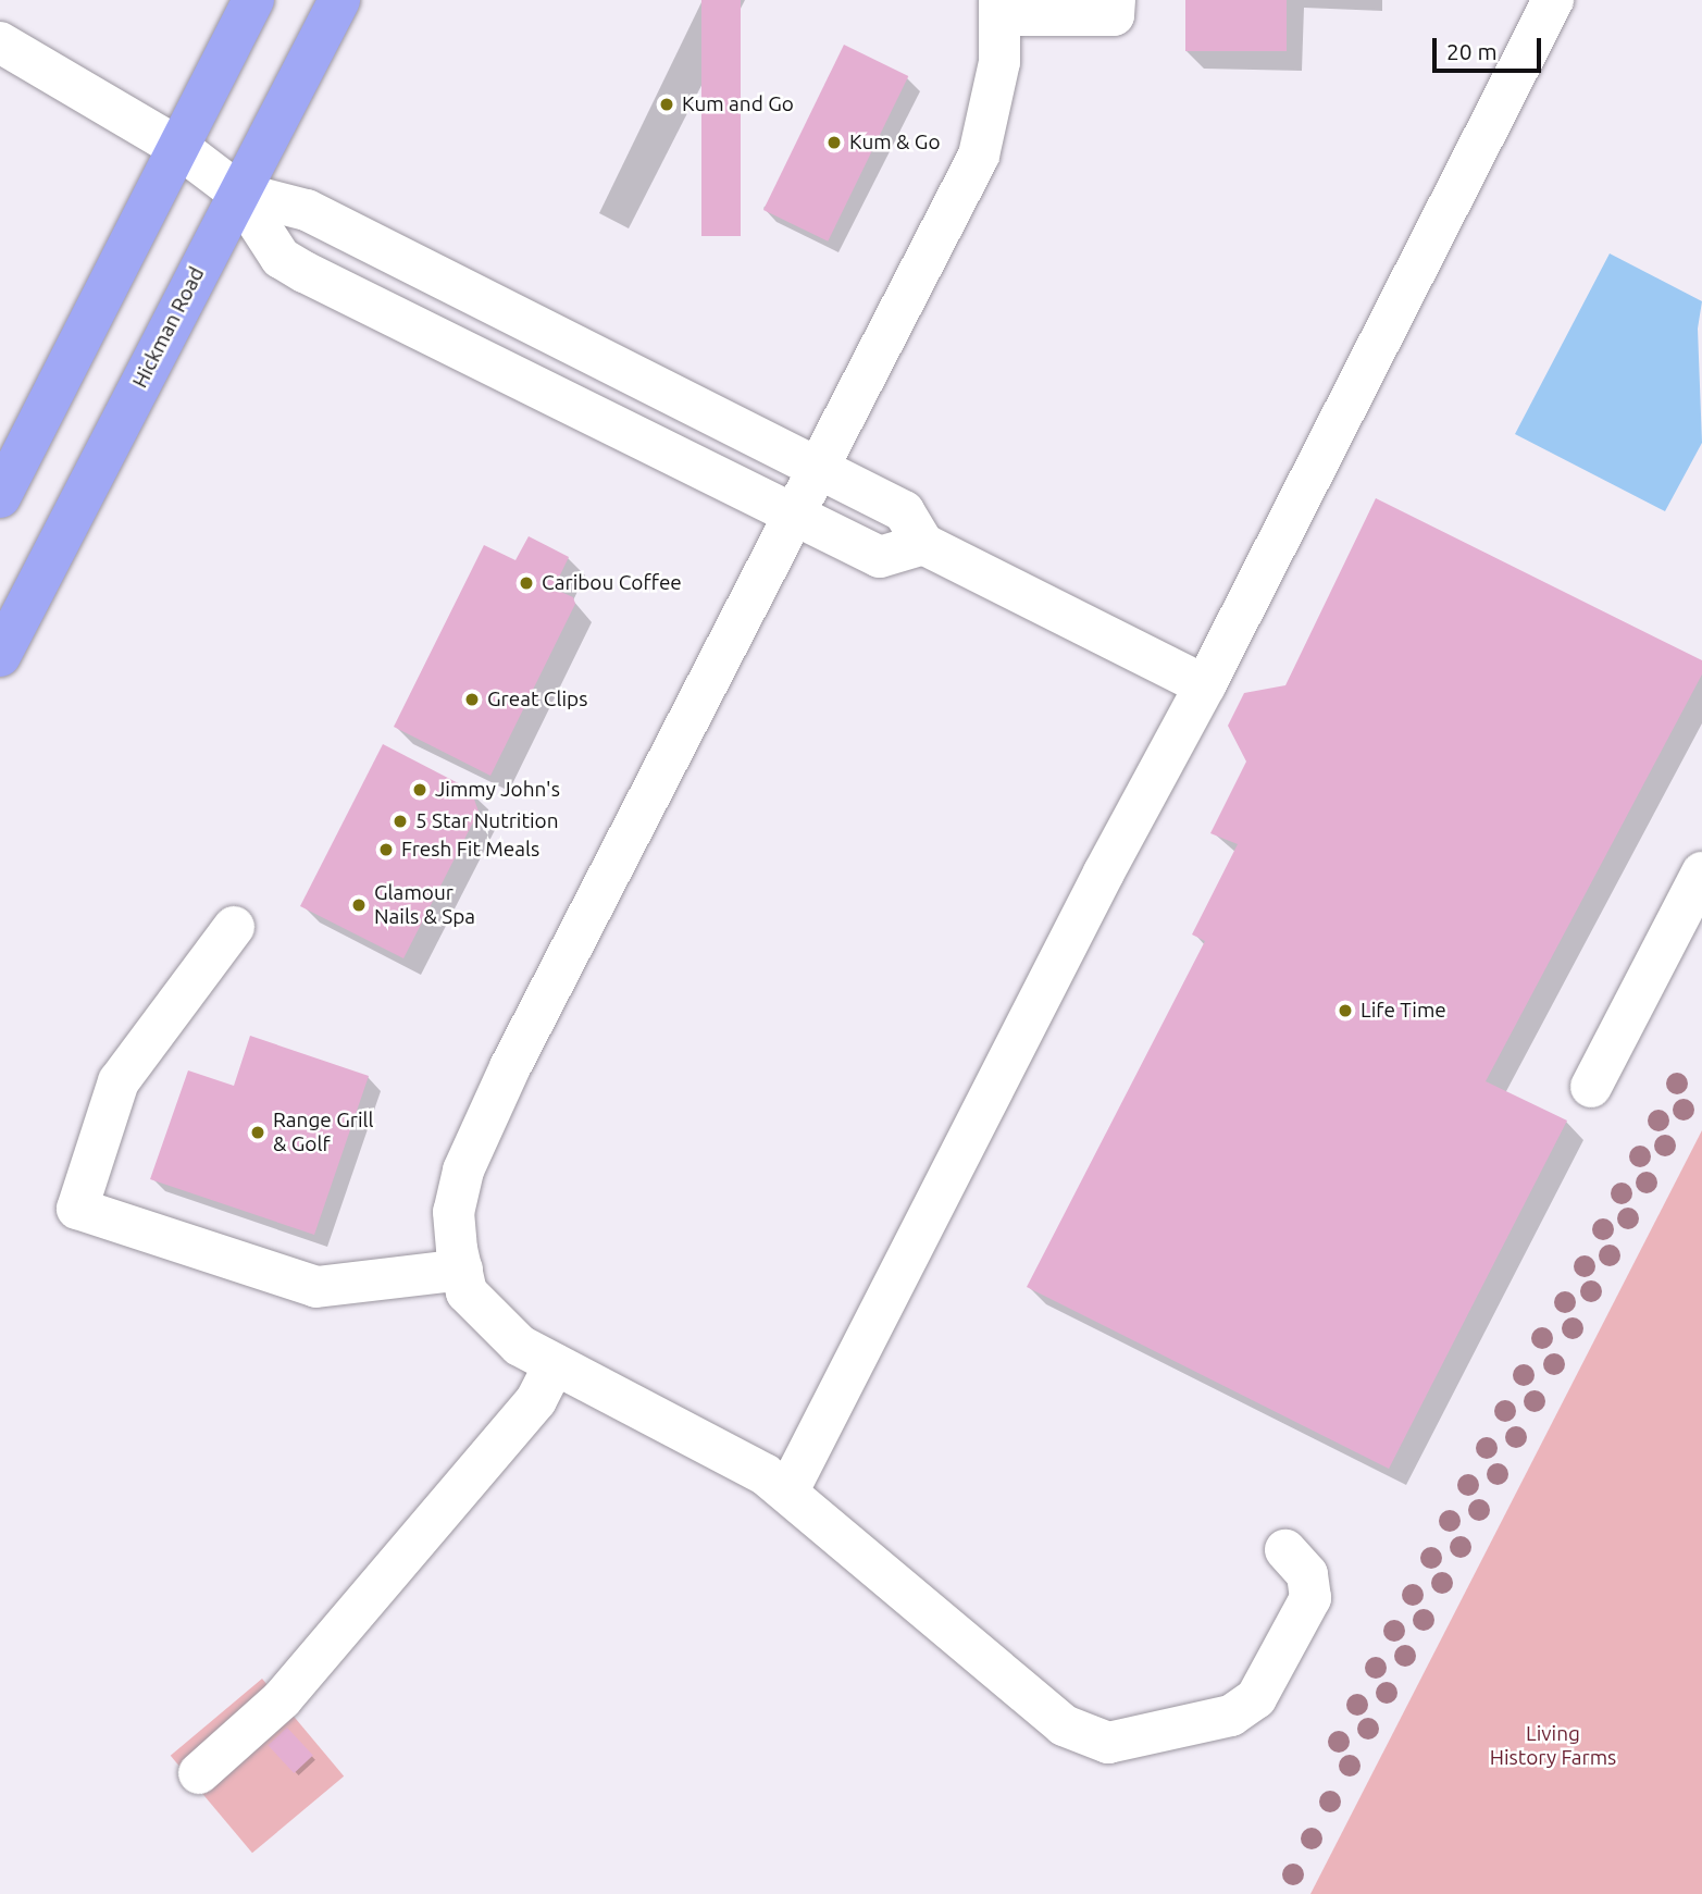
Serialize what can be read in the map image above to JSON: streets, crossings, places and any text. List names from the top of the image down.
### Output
{
  "streets": {
    "highway": ["Hickman Road"]
  },
  "parks": ["Living History Farms"],
  "places": [
    "Kum and Go",
    "Kum & Go",
    "Caribou Coffee",
    "Great Clips",
    "Jimmy John's",
    "5 Star Nutrition",
    "Fresh Fit Meals",
    "Glamour Nails & Spa",
    "Life Time",
    "Range Grill & Golf"
  ],
  "scale_bar": "20 m"
}
